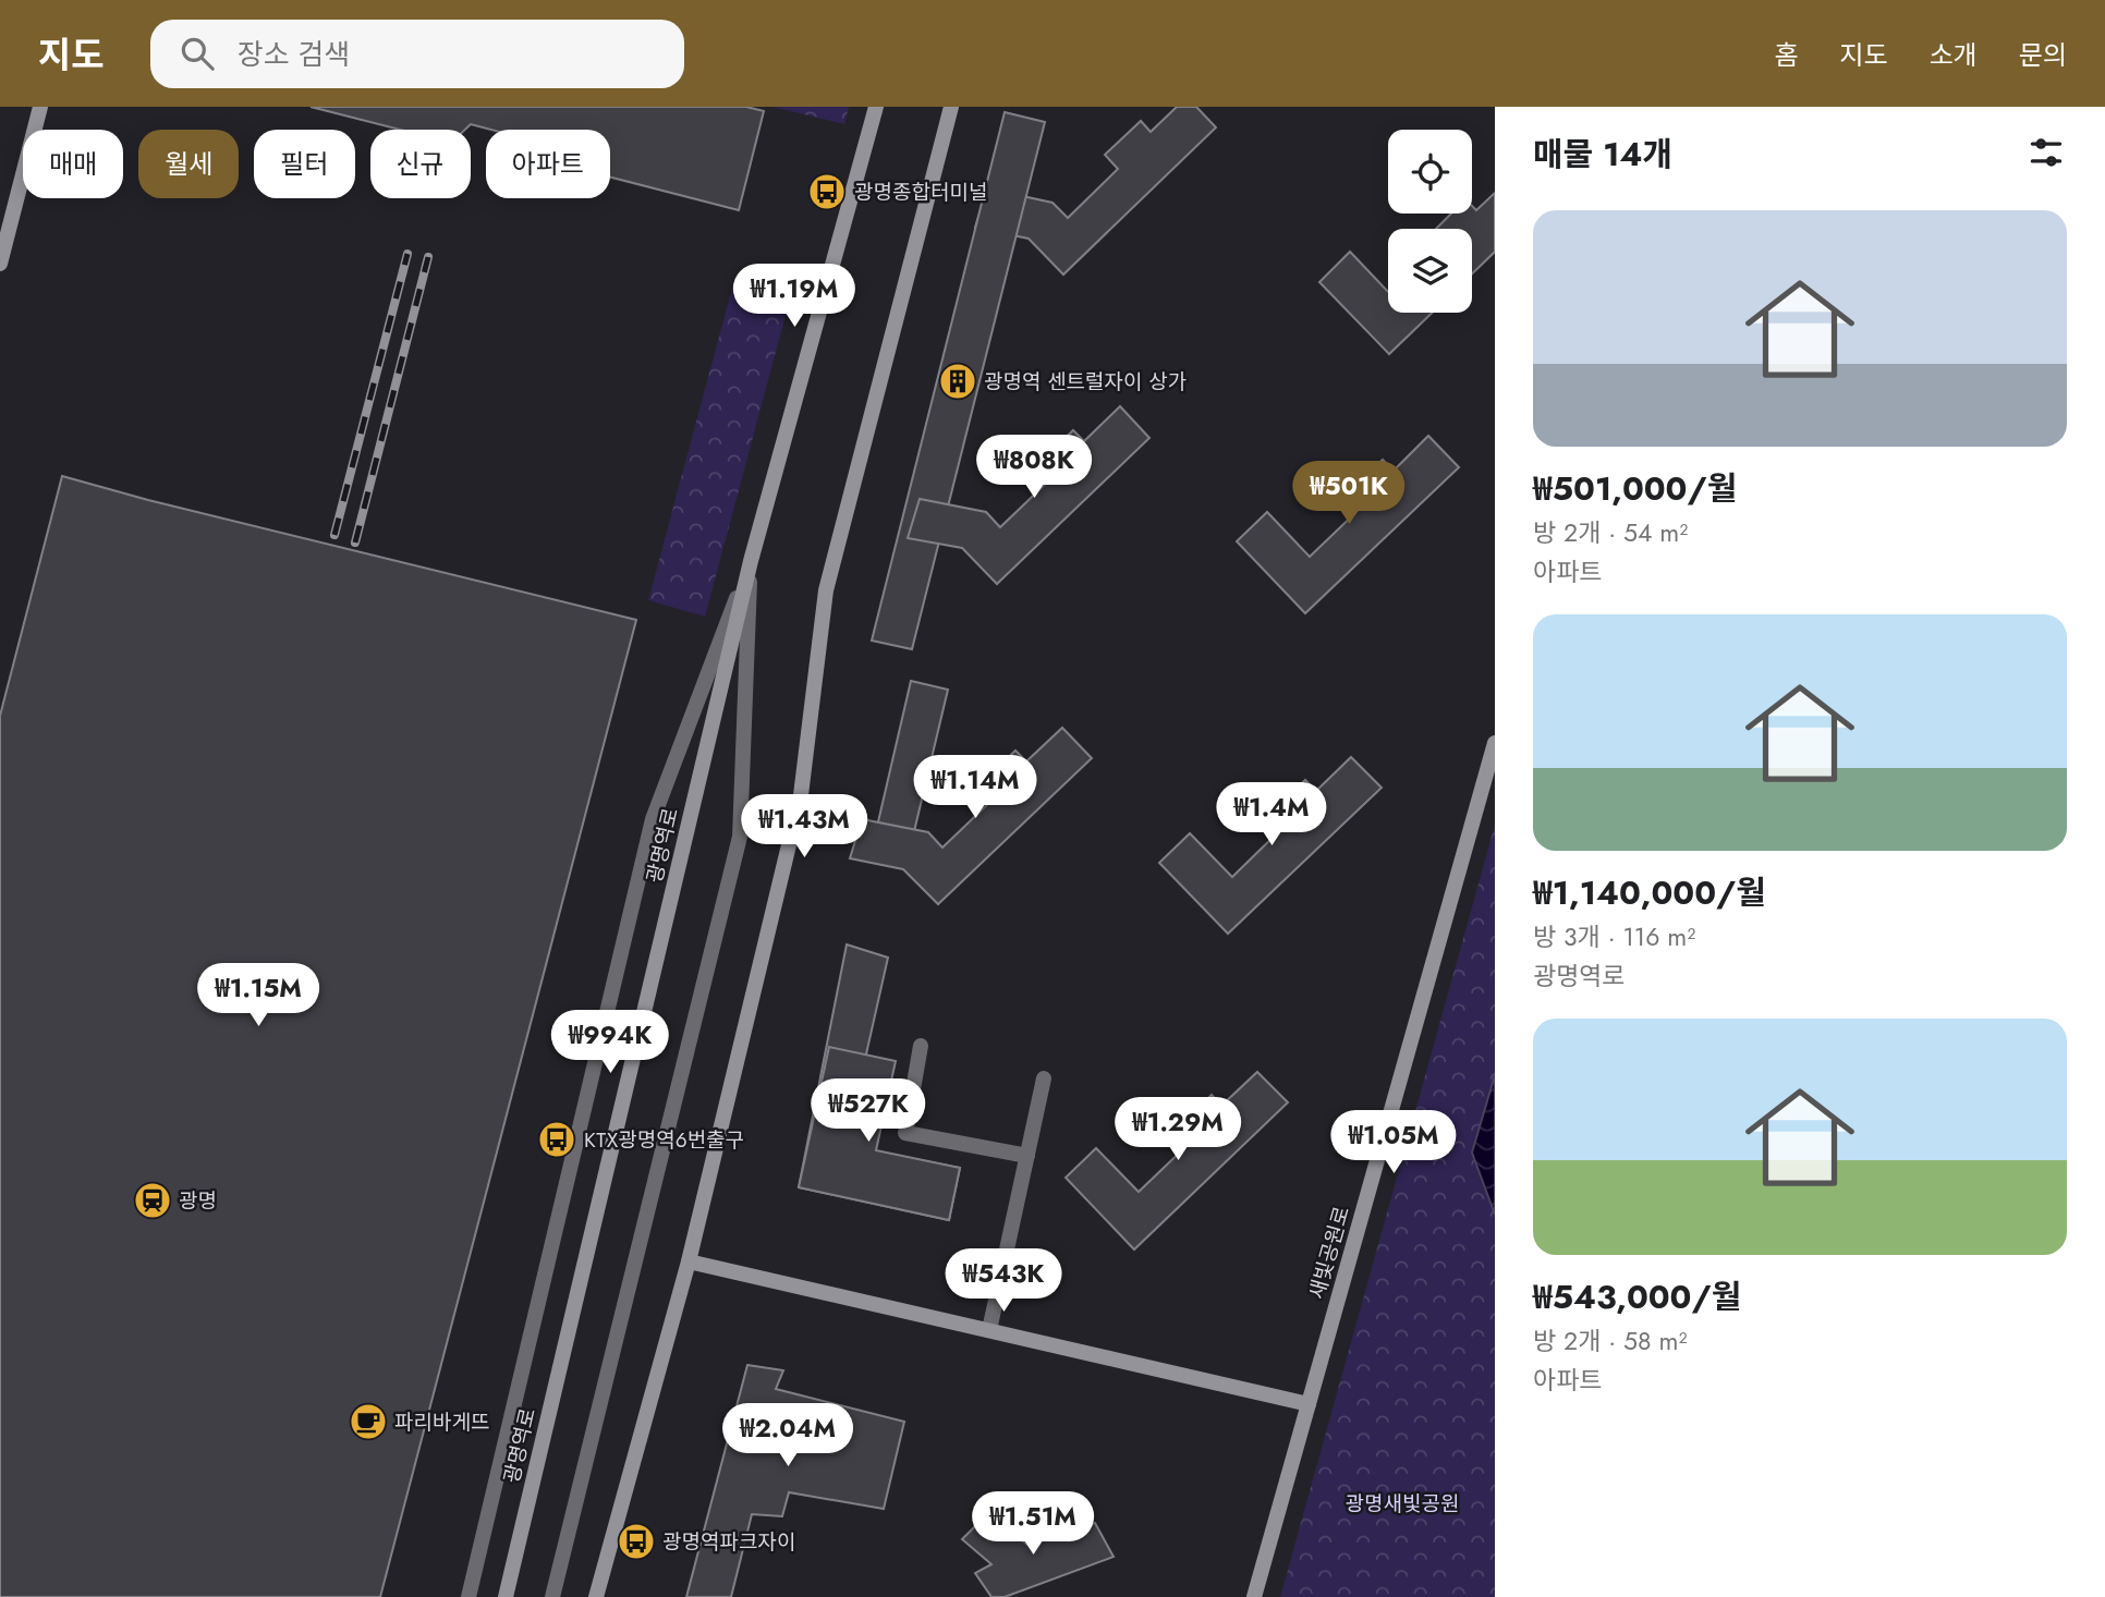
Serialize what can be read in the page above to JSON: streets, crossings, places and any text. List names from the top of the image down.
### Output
{
  "streets": {
    "street": ["광명역로", "새빛공원로"]
  },
  "parks": ["광명새빛공원"],
  "places": {
    "bus stop": ["광명종합터미널", "KTX광명역6번출구", "광명역파크자이"],
    "building": ["광명역 센트럴자이 상가"],
    "station": ["광명"],
    "cafe": ["파리바게뜨"]
  },
  "page": {
    "header": "지도",
    "search": "장소 검색",
    "nav": [
      "홈",
      "지도",
      "소개",
      "문의"
    ],
    "heading": "매물 14개",
    "chip": [
      "매매",
      "월세",
      "필터",
      "신규",
      "아파트"
    ],
    "list": [
      {
        "name": "₩501,000/월",
        "note": "방 2개 · 54 m² · 아파트"
      },
      {
        "name": "₩1,140,000/월",
        "note": "방 3개 · 116 m² · 광명역로"
      },
      {
        "name": "₩543,000/월",
        "note": "방 2개 · 58 m² · 아파트"
      }
    ],
    "price": [
      "₩1.19M",
      "₩808K",
      "₩501K",
      "₩1.14M",
      "₩1.4M",
      "₩1.43M",
      "₩1.15M",
      "₩994K",
      "₩527K",
      "₩1.29M",
      "₩1.05M",
      "₩543K",
      "₩2.04M",
      "₩1.51M"
    ]
  }
}
